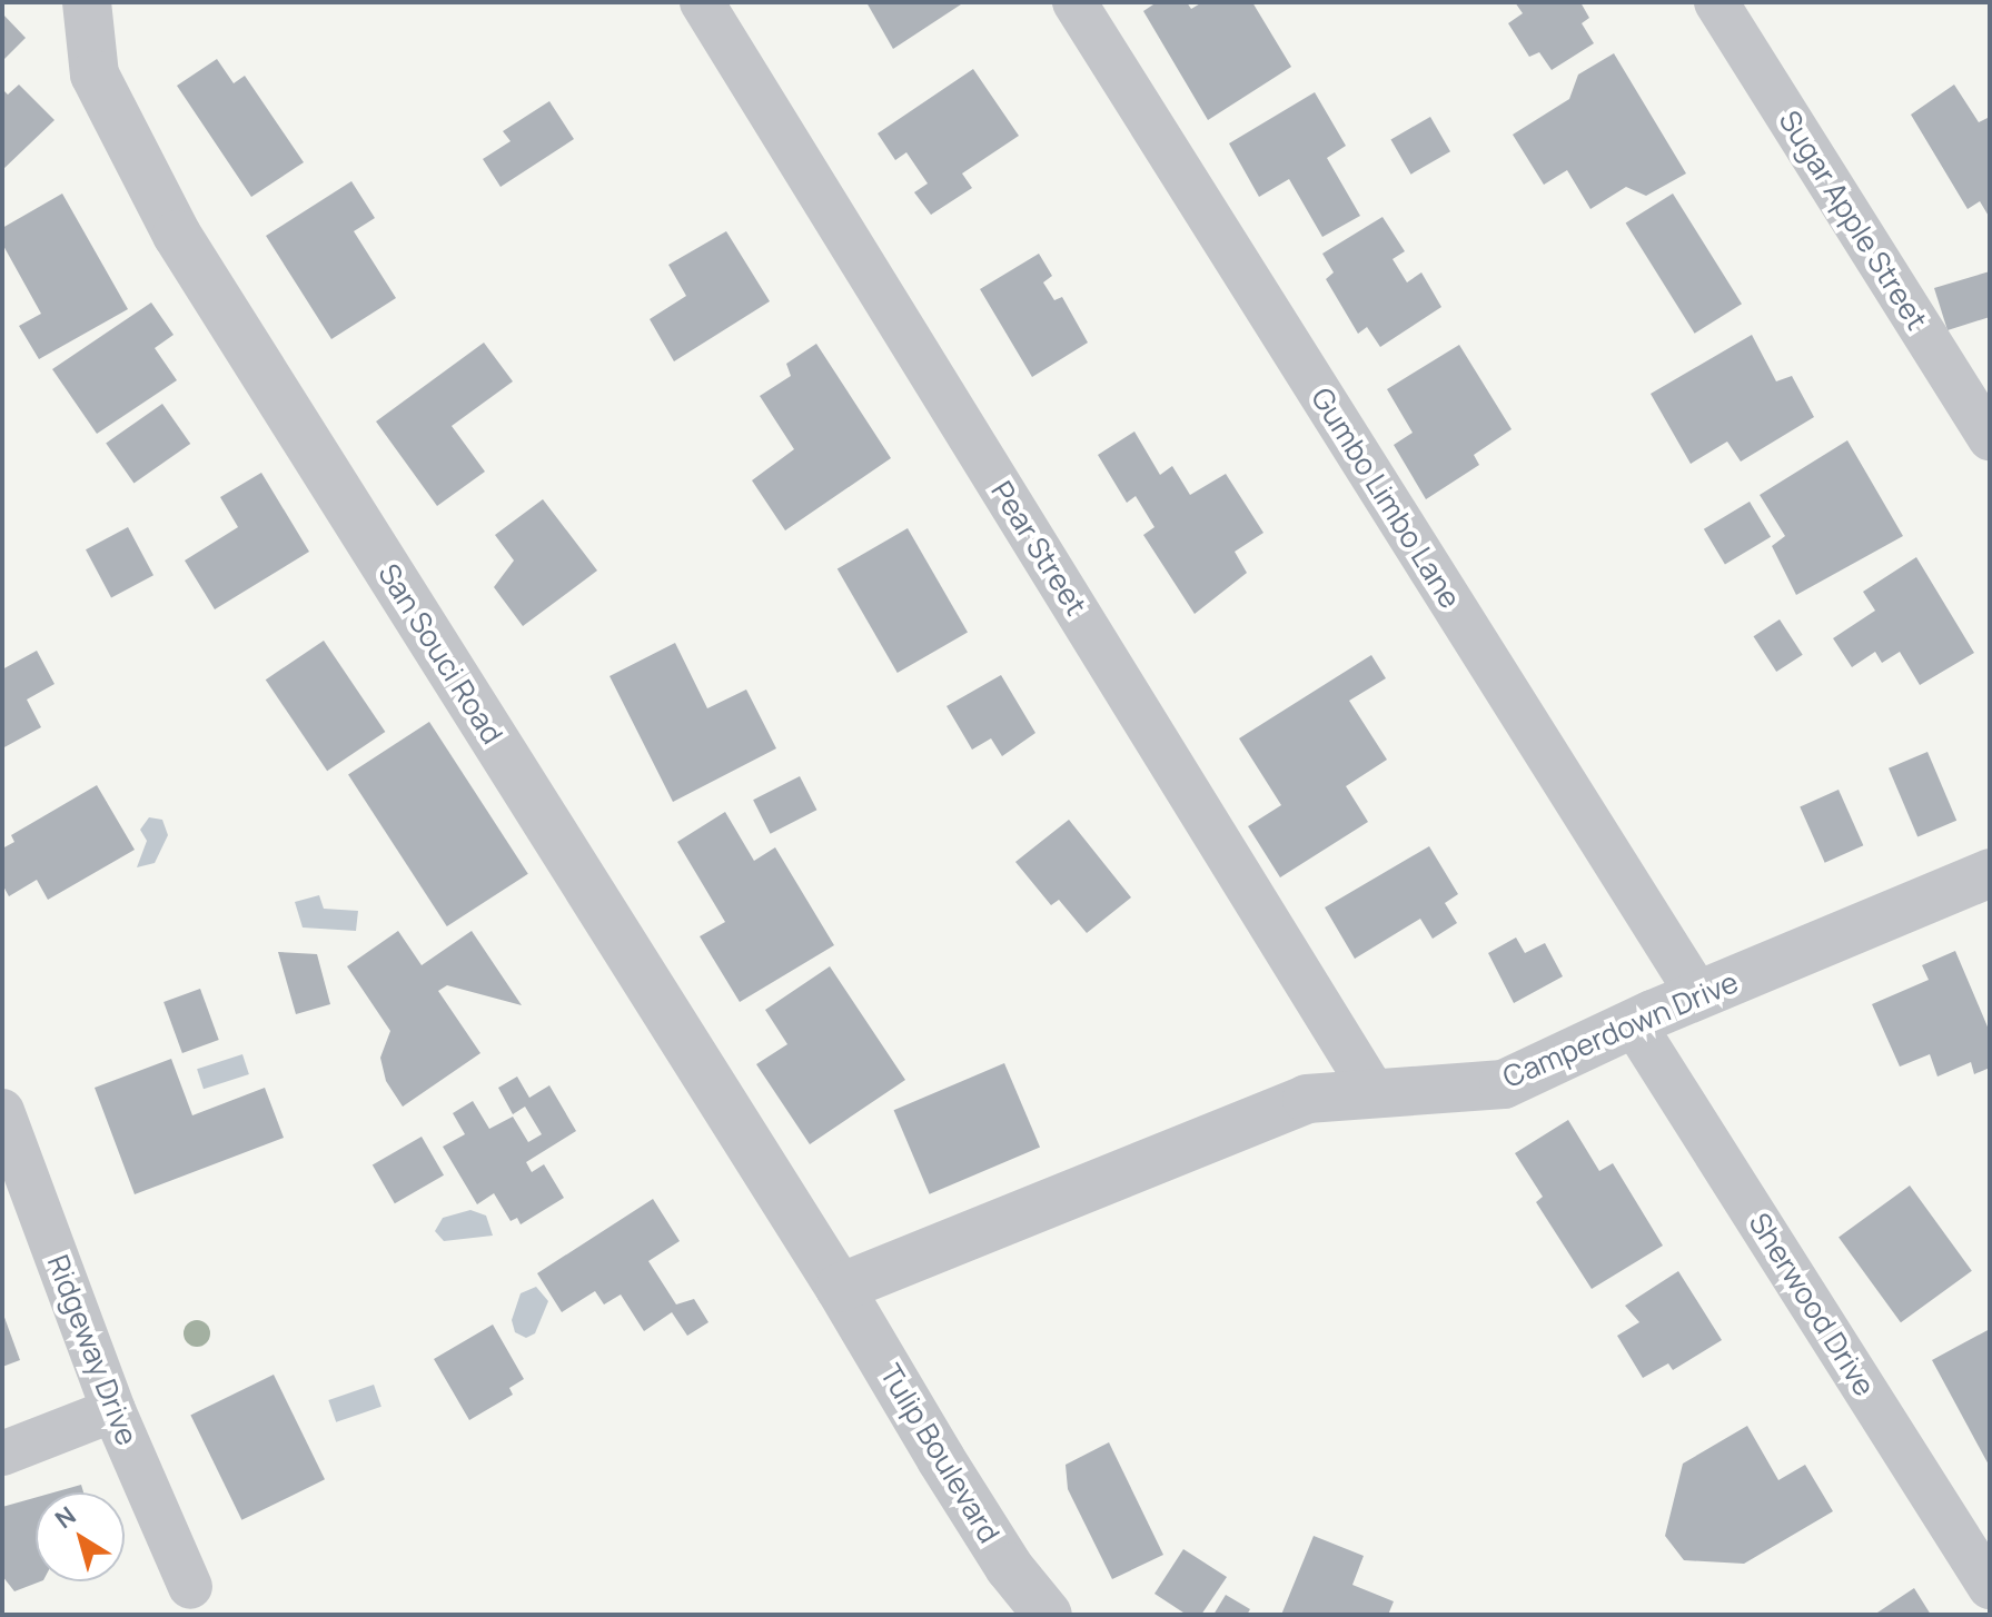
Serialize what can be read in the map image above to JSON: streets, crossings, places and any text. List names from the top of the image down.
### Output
{
  "streets": {
    "street": [
      "Sugar Apple Street",
      "Gumbo Limbo Lane",
      "Pear Street",
      "San Souci Road",
      "Camperdown Drive",
      "Sherwood Drive",
      "Ridgeway Drive",
      "Tulip Boulevard"
    ]
  },
  "crossings": [
    ["Gumbo Limbo Lane", "Camperdown Drive"],
    ["Pear Street", "Camperdown Drive"],
    ["San Souci Road", "Camperdown Drive"],
    ["San Souci Road", "Tulip Boulevard"],
    ["Camperdown Drive", "Sherwood Drive"],
    ["Camperdown Drive", "Tulip Boulevard"]
  ],
  "north": "top left"
}
